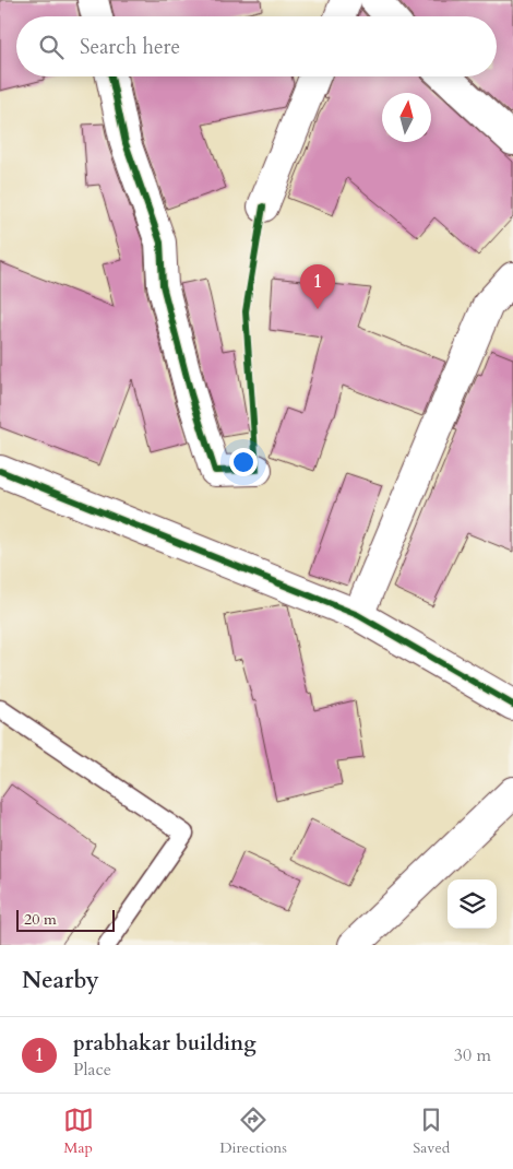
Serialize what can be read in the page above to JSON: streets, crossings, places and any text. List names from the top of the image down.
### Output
{
  "scale_bar": "20 m",
  "north": "top",
  "page": {
    "search": "Search here",
    "pins": "1",
    "scale": "20 m",
    "heading": "Nearby",
    "list": [
      {
        "mark": "1",
        "name": "prabhakar building",
        "note": "Place",
        "value": "30 m"
      }
    ],
    "nav": ["Map", "Directions", "Saved"]
  }
}
